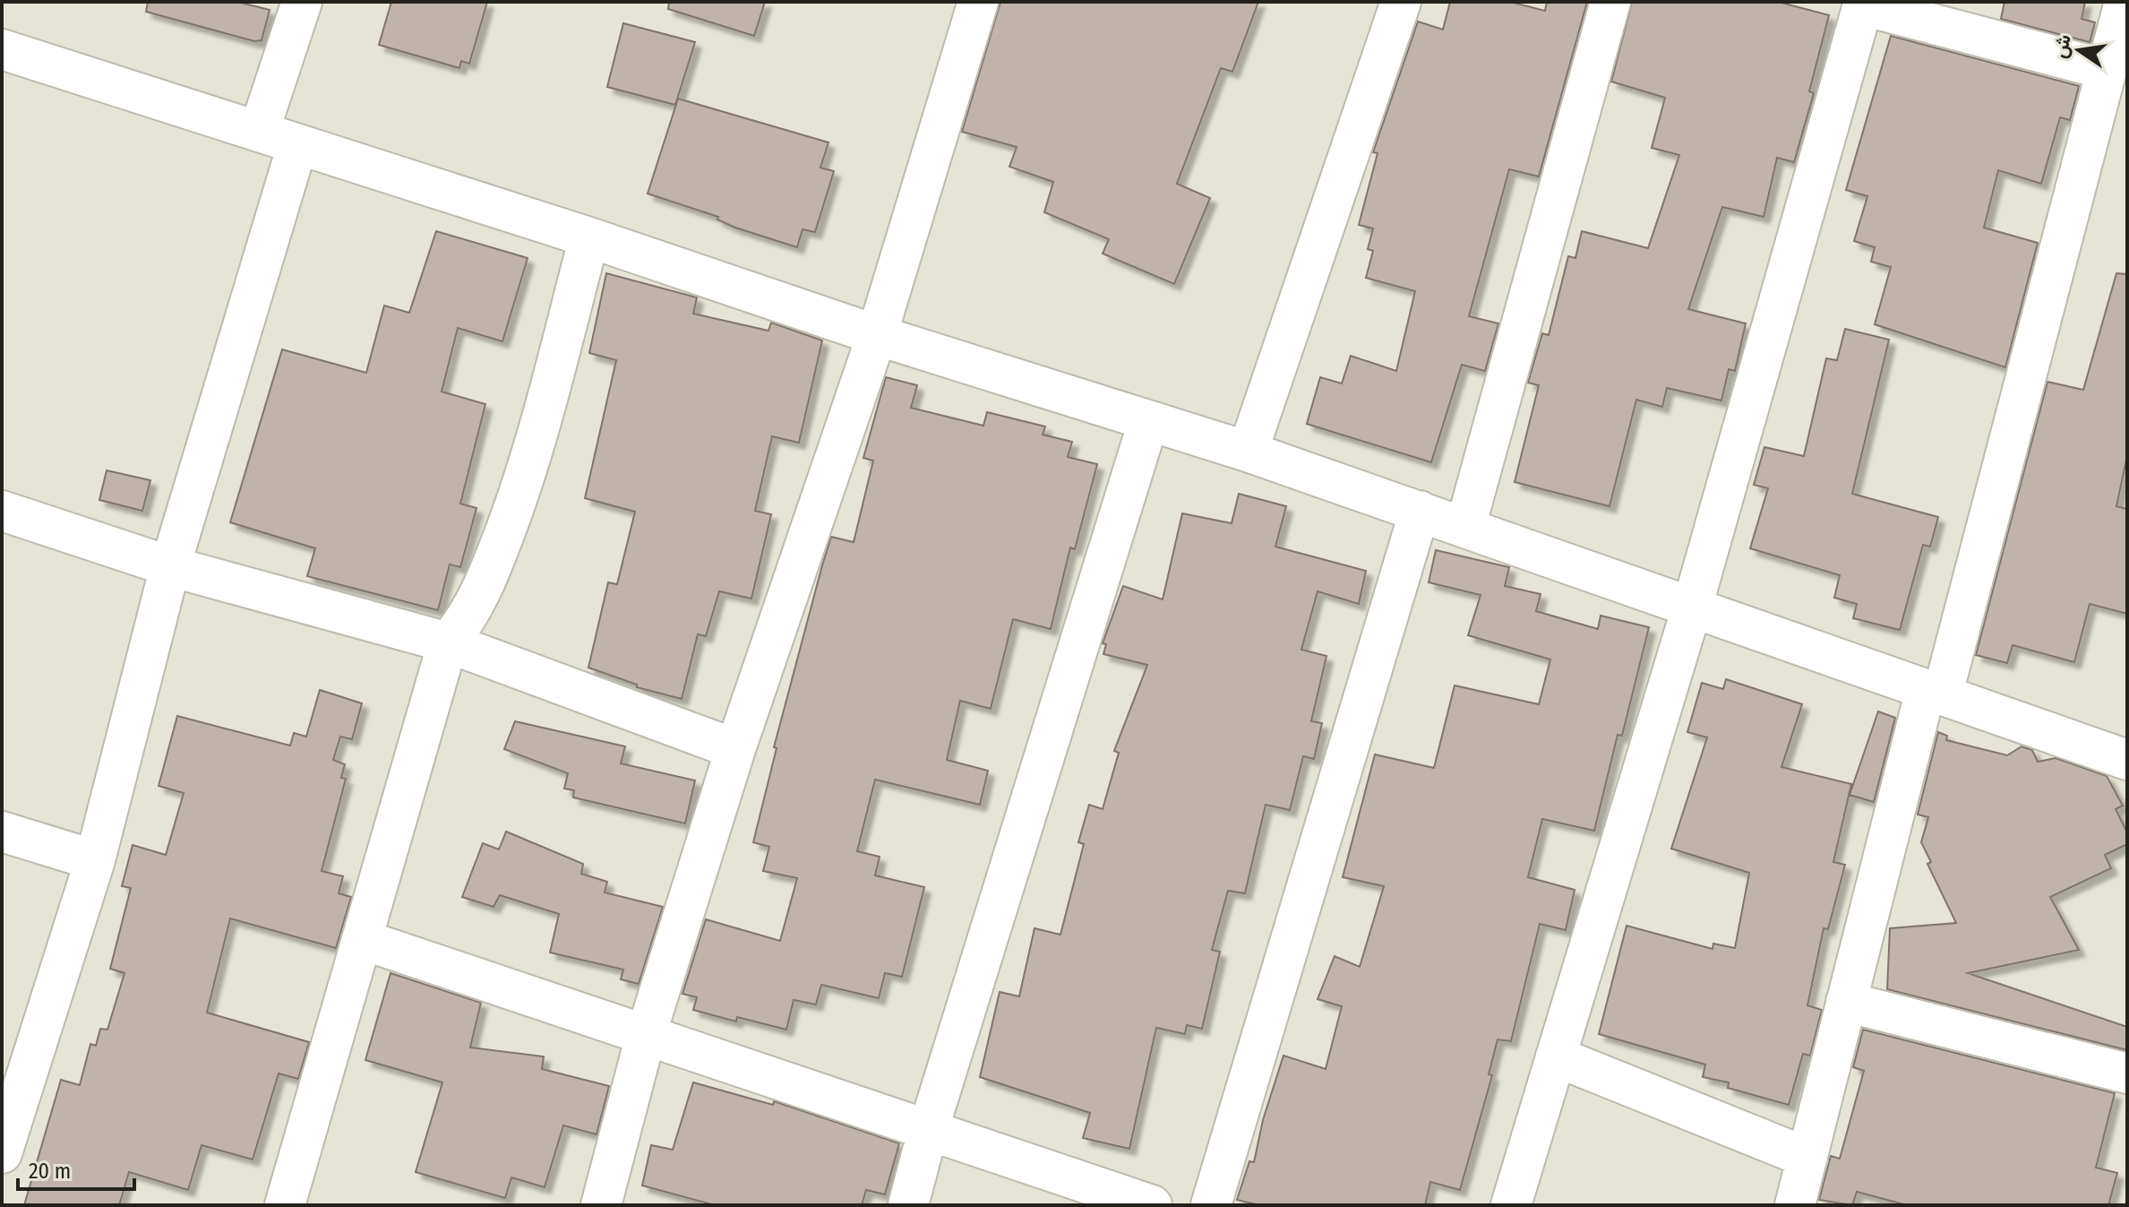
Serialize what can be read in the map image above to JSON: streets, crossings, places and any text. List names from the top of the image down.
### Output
{
  "scale_bar": "20 m",
  "north": "left"
}
